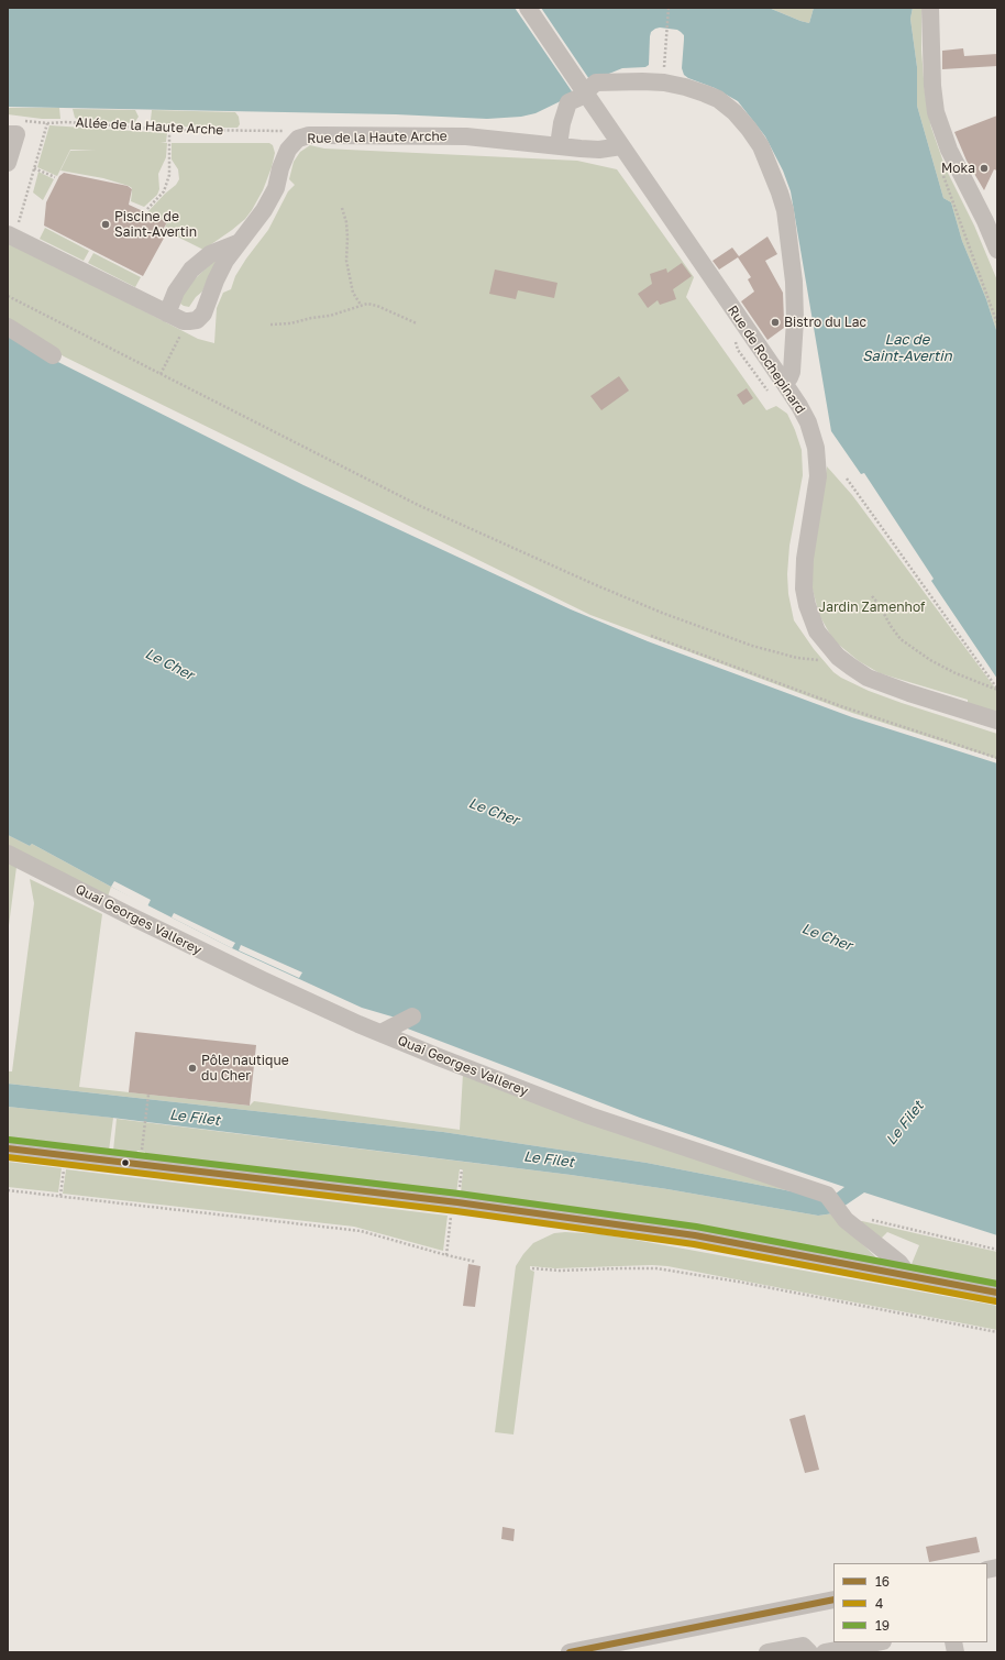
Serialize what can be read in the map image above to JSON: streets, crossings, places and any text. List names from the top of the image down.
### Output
{
  "streets": {
    "street": ["Rue de la Haute Arche", "Rue de Rochepinard", "Quai Georges Vallerey"],
    "path": ["Allée de la Haute Arche"]
  },
  "water": ["Lac de Saint-Avertin", "Le Cher", "Le Filet"],
  "parks": ["Jardin Zamenhof"],
  "places": [
    "Moka",
    "Piscine de Saint-Avertin",
    "Bistro du Lac",
    "Pôle nautique du Cher"
  ],
  "lines": ["transit line 19", "transit line 16", "transit line 4"],
  "legend": ["16", "4", "19"]
}
